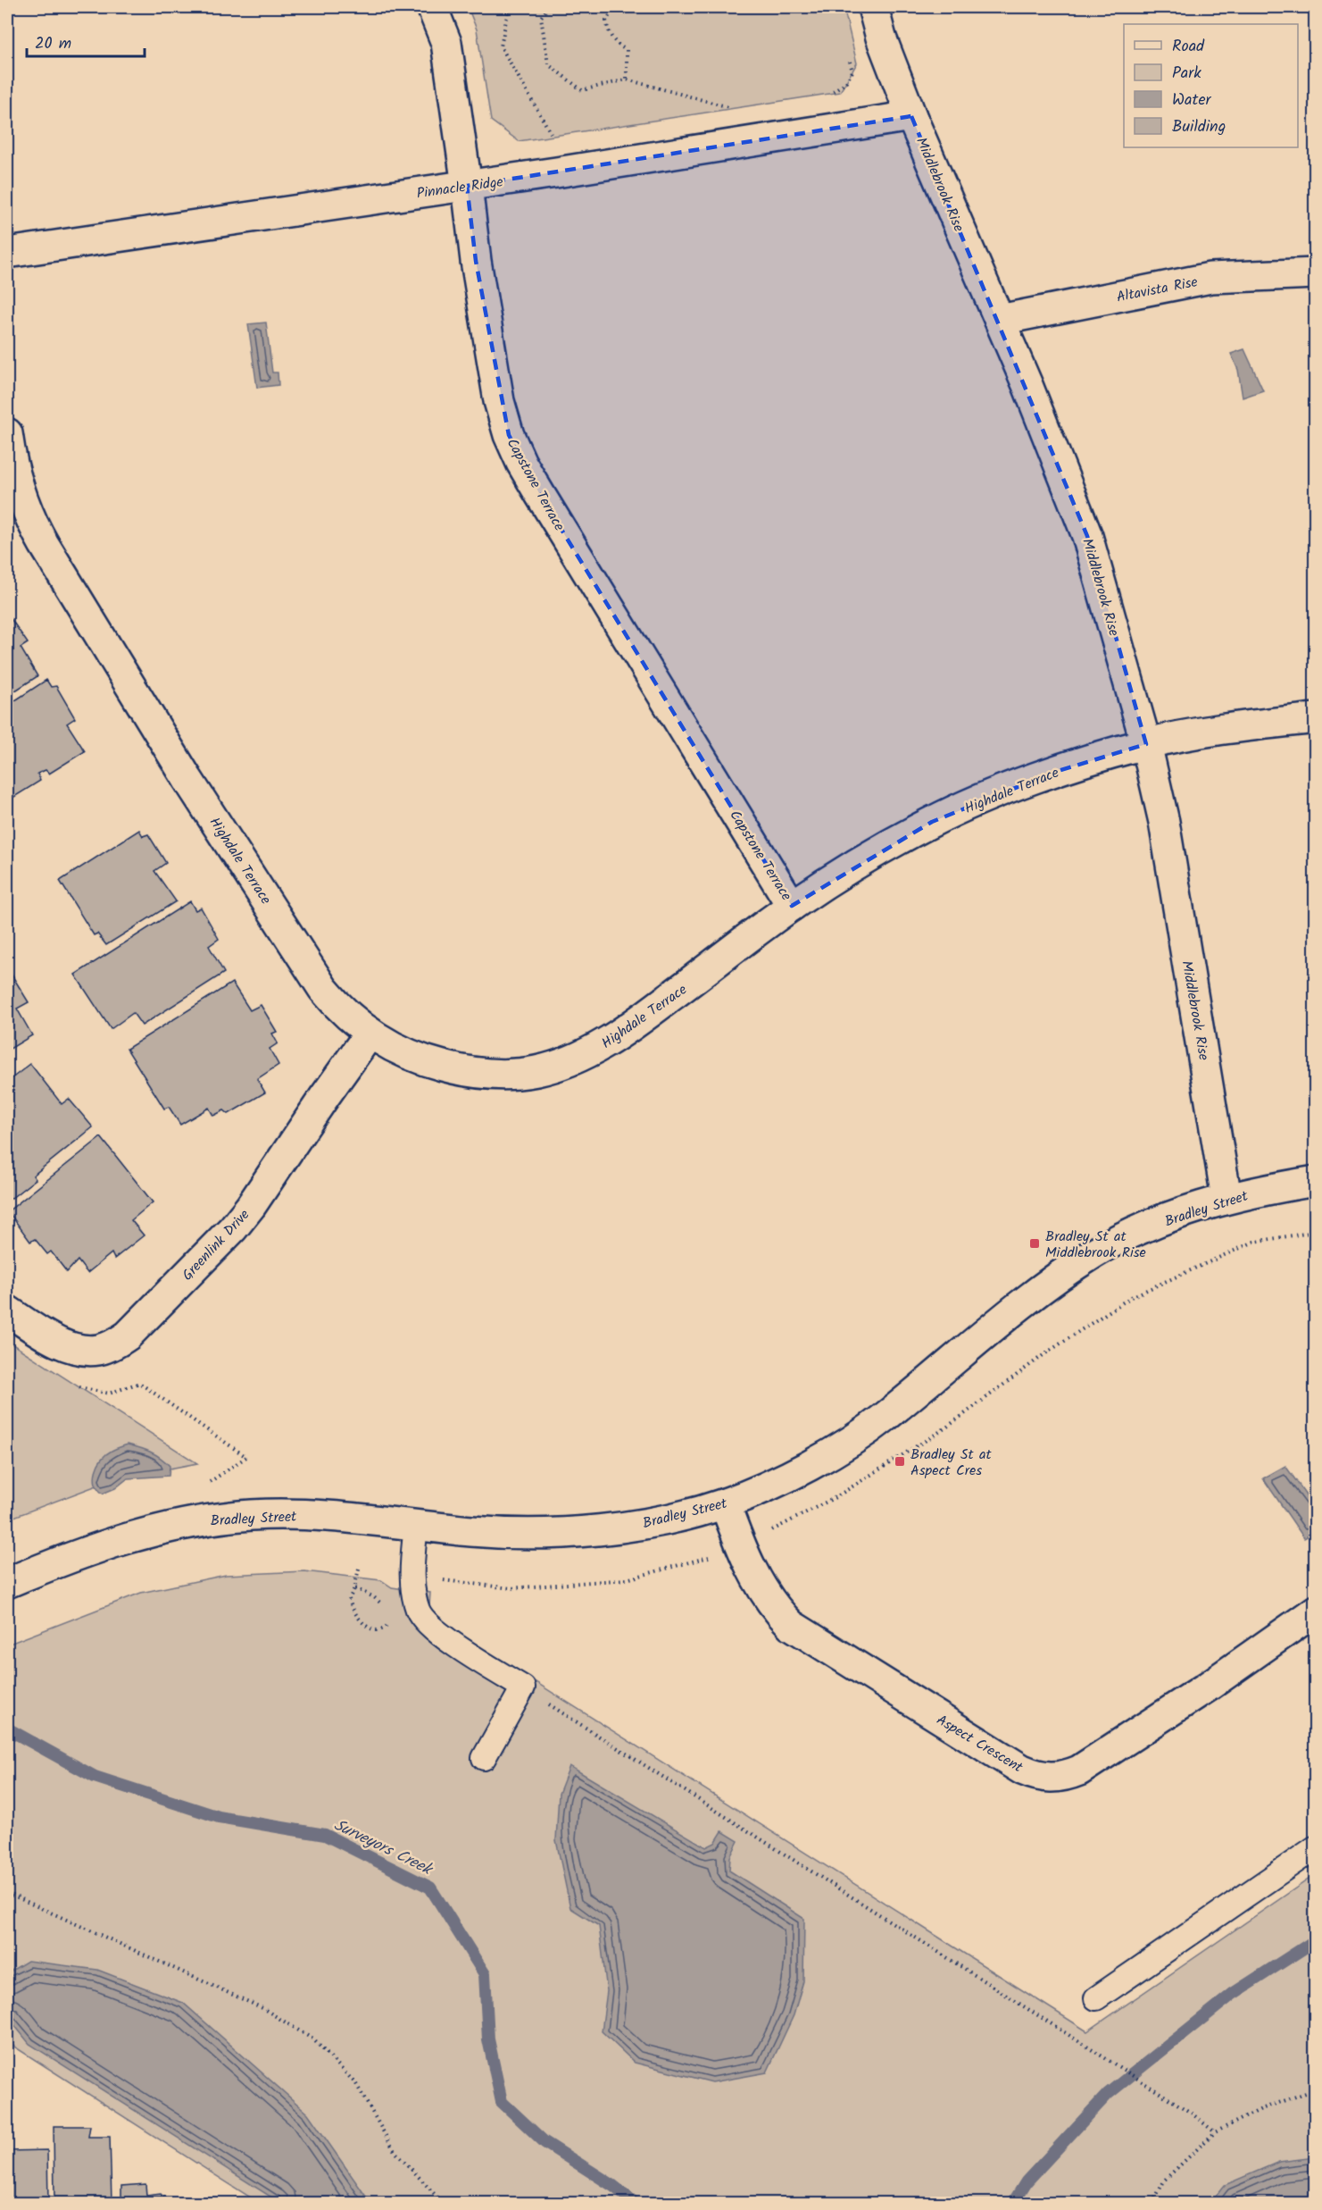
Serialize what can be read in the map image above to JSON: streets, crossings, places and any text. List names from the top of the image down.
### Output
{
  "streets": {
    "street": [
      "Middlebrook Rise",
      "Pinnacle Ridge",
      "Altavista Rise",
      "Capstone Terrace",
      "Highdale Terrace",
      "Bradley Street",
      "Greenlink Drive",
      "Aspect Crescent"
    ]
  },
  "crossings": [
    ["Middlebrook Rise", "Pinnacle Ridge"],
    ["Middlebrook Rise", "Altavista Rise"],
    ["Middlebrook Rise", "Highdale Terrace"],
    ["Middlebrook Rise", "Bradley Street"],
    ["Pinnacle Ridge", "Capstone Terrace"],
    ["Capstone Terrace", "Highdale Terrace"],
    ["Highdale Terrace", "Greenlink Drive"],
    ["Bradley Street", "Aspect Crescent"]
  ],
  "water": ["Surveyors Creek"],
  "places": {
    "transit": ["Bradley St at Middlebrook Rise", "Bradley St at Aspect Cres"]
  },
  "legend": [
    "Road",
    "Park",
    "Water",
    "Building"
  ],
  "scale_bar": "20 m"
}
